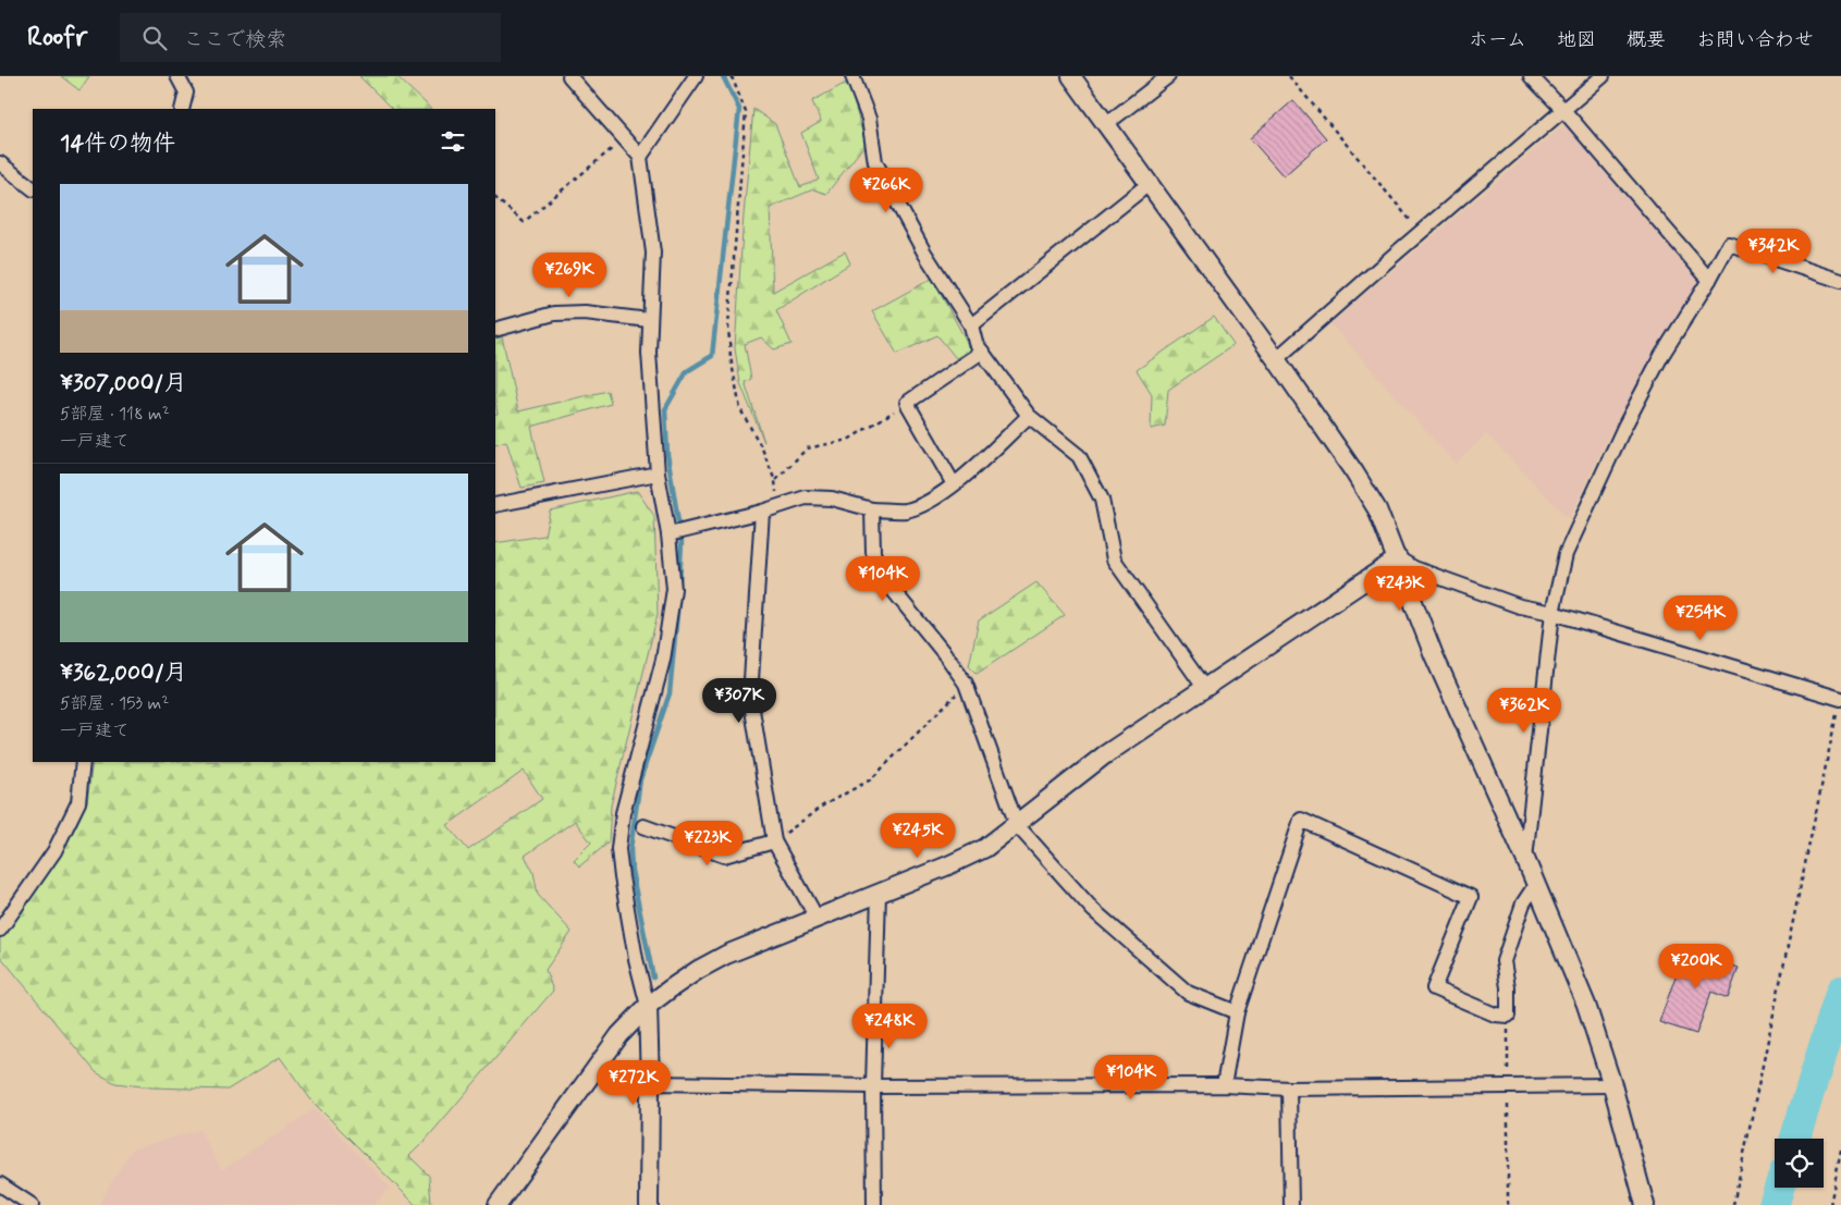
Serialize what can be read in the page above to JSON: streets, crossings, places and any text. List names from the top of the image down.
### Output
{
  "page": {
    "header": "Roofr",
    "search": "ここで検索",
    "nav": [
      "ホーム",
      "地図",
      "概要",
      "お問い合わせ"
    ],
    "heading": "14件の物件",
    "price": [
      "¥266K",
      "¥342K",
      "¥269K",
      "¥104K",
      "¥243K",
      "¥254K",
      "¥307K",
      "¥362K",
      "¥245K",
      "¥223K",
      "¥200K",
      "¥248K",
      "¥104K",
      "¥272K"
    ],
    "list": [
      {
        "name": "¥307,000/月",
        "note": "5部屋 · 118 m² · 一戸建て"
      },
      {
        "name": "¥362,000/月",
        "note": "5部屋 · 153 m² · 一戸建て"
      }
    ]
  }
}
